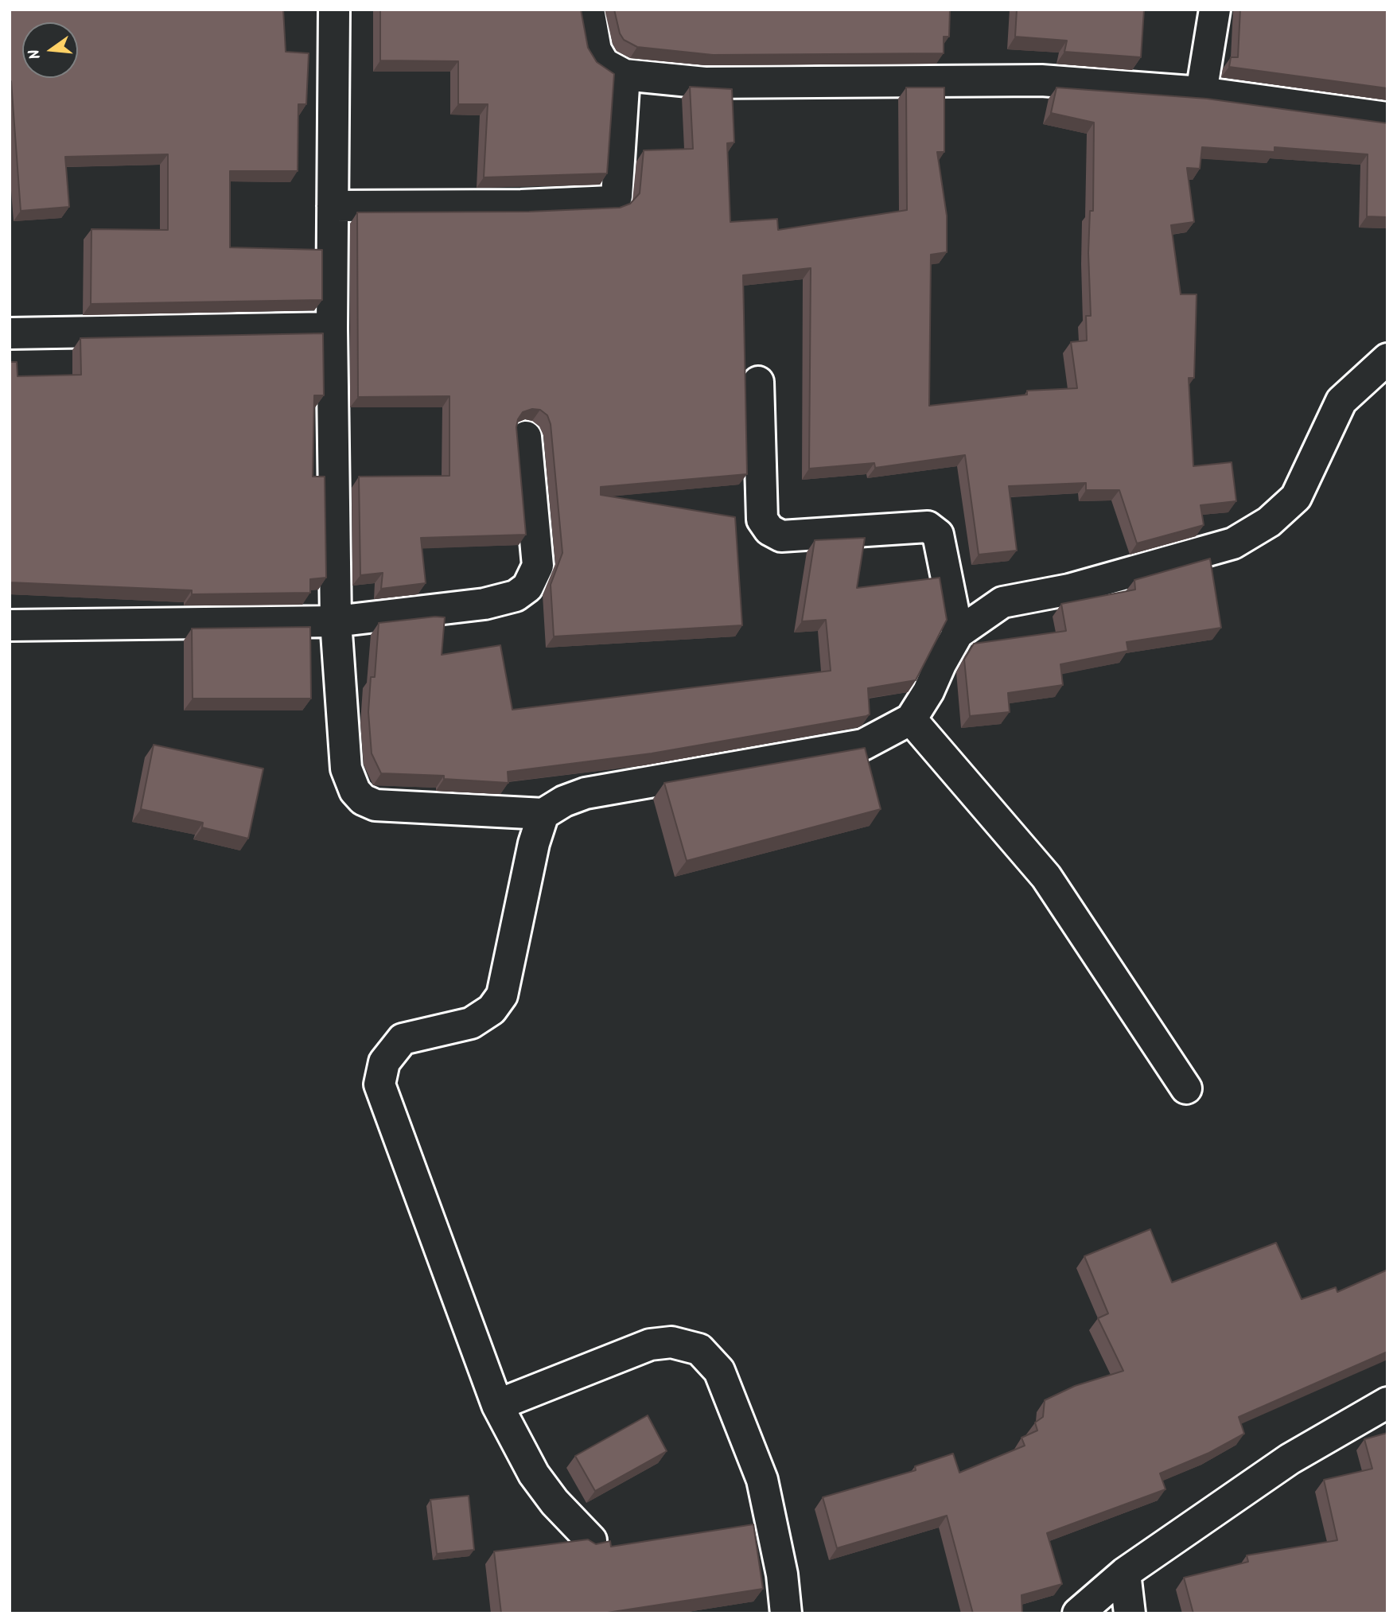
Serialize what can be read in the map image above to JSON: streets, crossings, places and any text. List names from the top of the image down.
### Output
{
  "north": "left"
}
